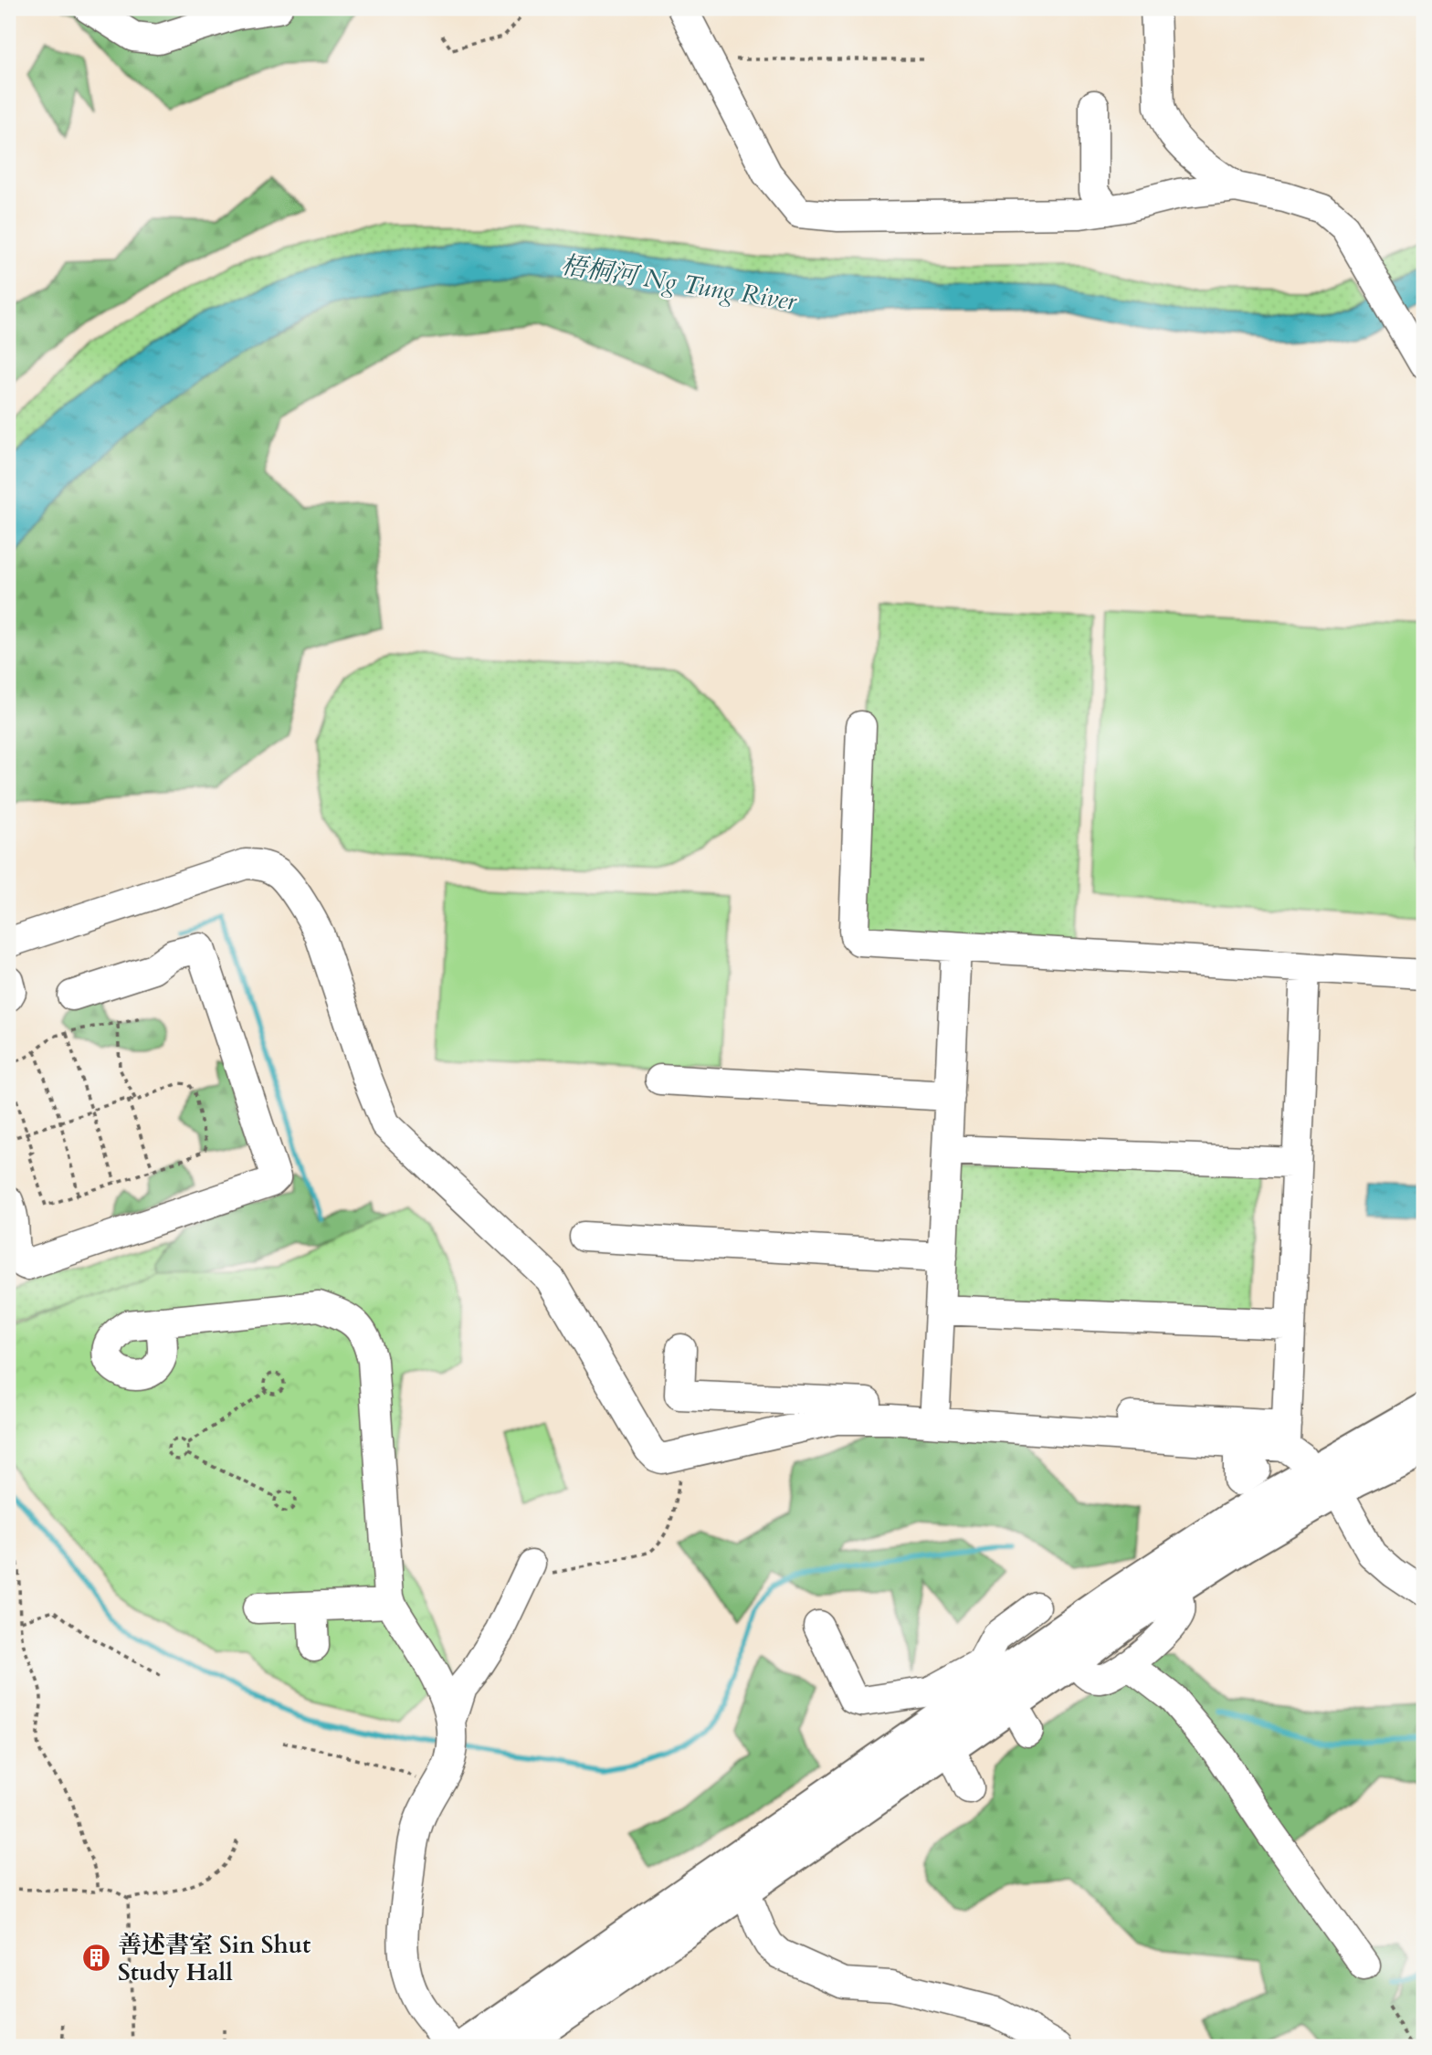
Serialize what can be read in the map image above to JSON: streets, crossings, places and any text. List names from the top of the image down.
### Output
{
  "water": ["梧桐河 Ng Tung River"],
  "places": {
    "building": ["善述書室 Sin Shut Study Hall"]
  }
}
